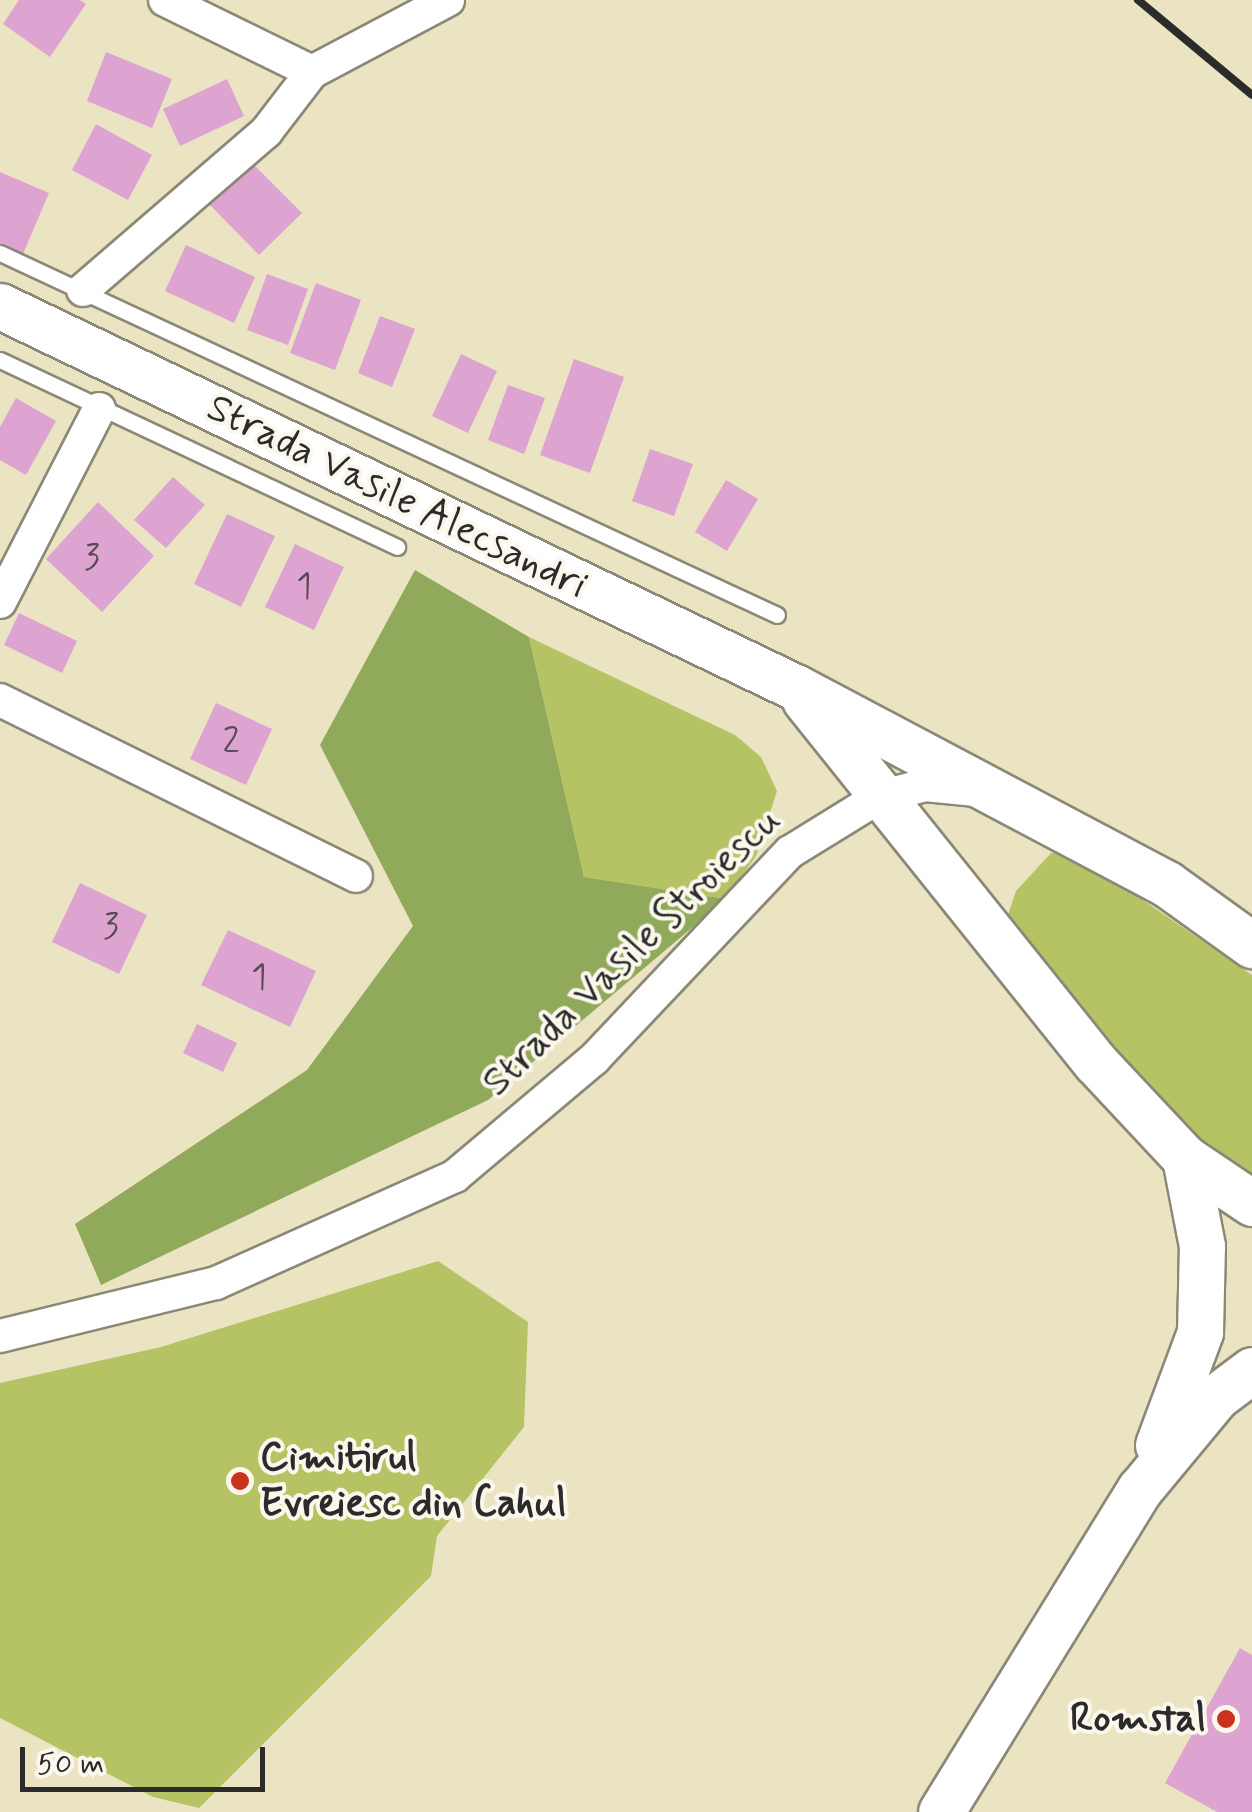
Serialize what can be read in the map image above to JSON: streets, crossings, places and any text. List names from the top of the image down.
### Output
{
  "streets": {
    "main road": ["Strada Vasile Alecsandri"],
    "street": ["Strada Vasile Stroiescu"]
  },
  "crossings": [
    ["Strada Vasile Alecsandri", "Strada Vasile Stroiescu"]
  ],
  "places": ["Cimitirul Evreiesc din Cahul", "Romstal"],
  "house_numbers": [
    "3",
    "1",
    "2",
    "3",
    "1"
  ],
  "scale_bar": "50 m"
}
